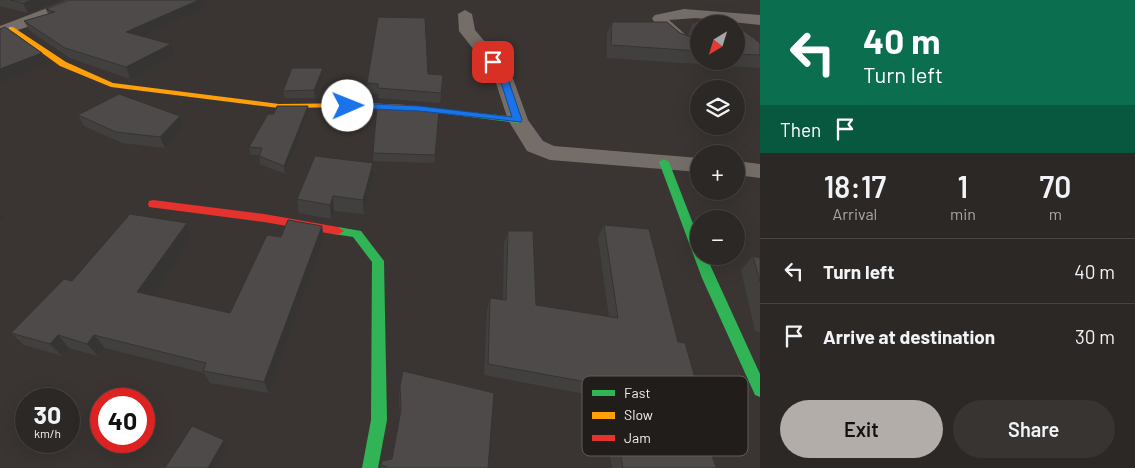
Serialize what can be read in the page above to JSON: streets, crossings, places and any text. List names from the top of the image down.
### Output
{
  "legend": ["Fast", "Slow", "Jam"],
  "north": "bottom left",
  "page": {
    "turn": ["40 m", "Turn left"],
    "map_buttons": ["+", "−"],
    "then": "Then",
    "eta": [
      "18:17",
      "Arrival",
      "1",
      "min",
      "70",
      "m"
    ],
    "list": [
      {
        "name": "Turn left",
        "value": "40 m"
      },
      {
        "name": "Arrive at destination",
        "value": "30 m"
      }
    ],
    "speed": "30 km/h",
    "limit": "40",
    "buttons": ["Exit", "Share"]
  }
}
